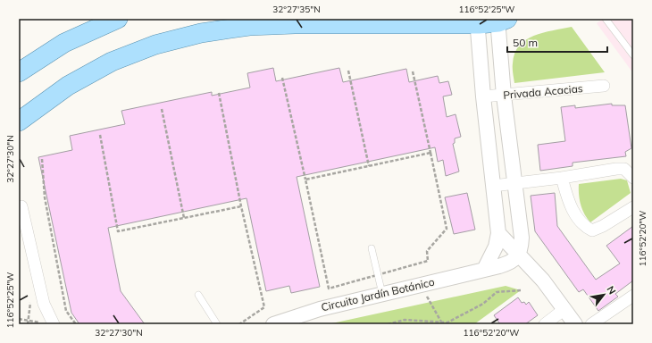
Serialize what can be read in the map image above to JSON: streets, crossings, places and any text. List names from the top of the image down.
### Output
{
  "streets": {
    "street": ["Privada Acacias", "Circuito Jardín Botánico"]
  },
  "scale_bar": "50 m",
  "north": "top right",
  "coordinates": [
    "32°27'35\"N",
    "116°52'25\"W",
    "32°27'30\"N",
    "116°52'20\"W"
  ]
}
